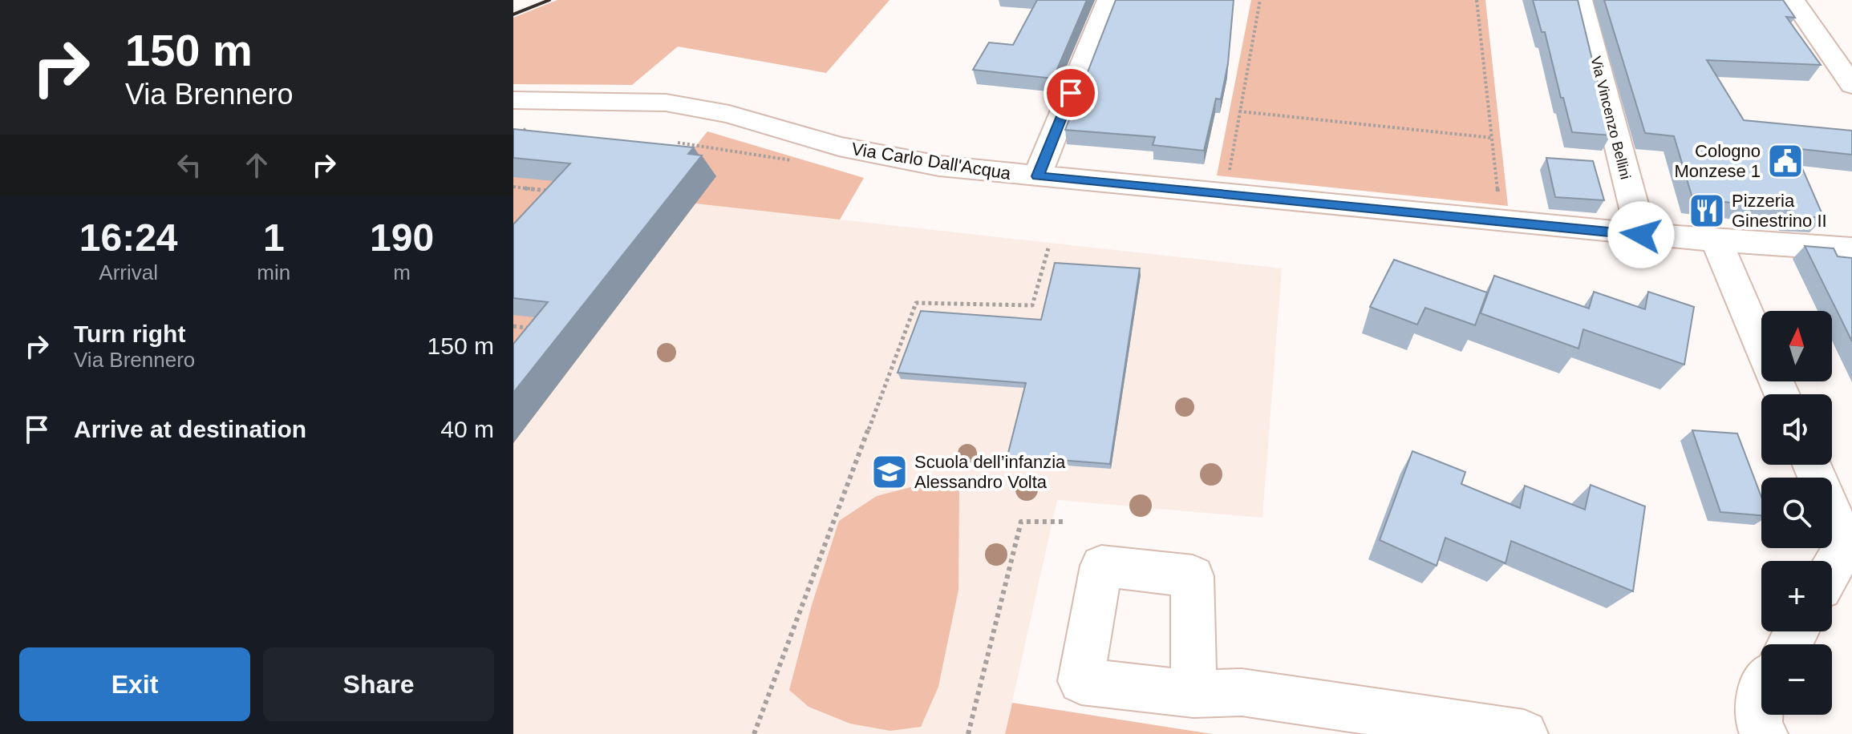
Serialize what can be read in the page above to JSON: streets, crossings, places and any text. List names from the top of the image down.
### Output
{
  "streets": {
    "street": ["Via Vincenzo Bellini", "Via Carlo Dall'Acqua"]
  },
  "crossings": [
    ["Via Vincenzo Bellini", "Via Carlo Dall'Acqua"]
  ],
  "places": {
    "public building": ["Cologno Monzese 1"],
    "restaurant": ["Pizzeria Ginestrino II"],
    "school or university": ["Scuola dell’infanzia Alessandro Volta"]
  },
  "north": "top",
  "page": {
    "turn": ["150 m", "Via Brennero"],
    "eta": [
      "16:24",
      "Arrival",
      "1",
      "min",
      "190",
      "m"
    ],
    "list": [
      {
        "name": "Turn right",
        "note": "Via Brennero",
        "value": "150 m"
      },
      {
        "name": "Arrive at destination",
        "value": "40 m"
      }
    ],
    "map_buttons": ["+", "−"],
    "buttons": ["Exit", "Share"]
  }
}
